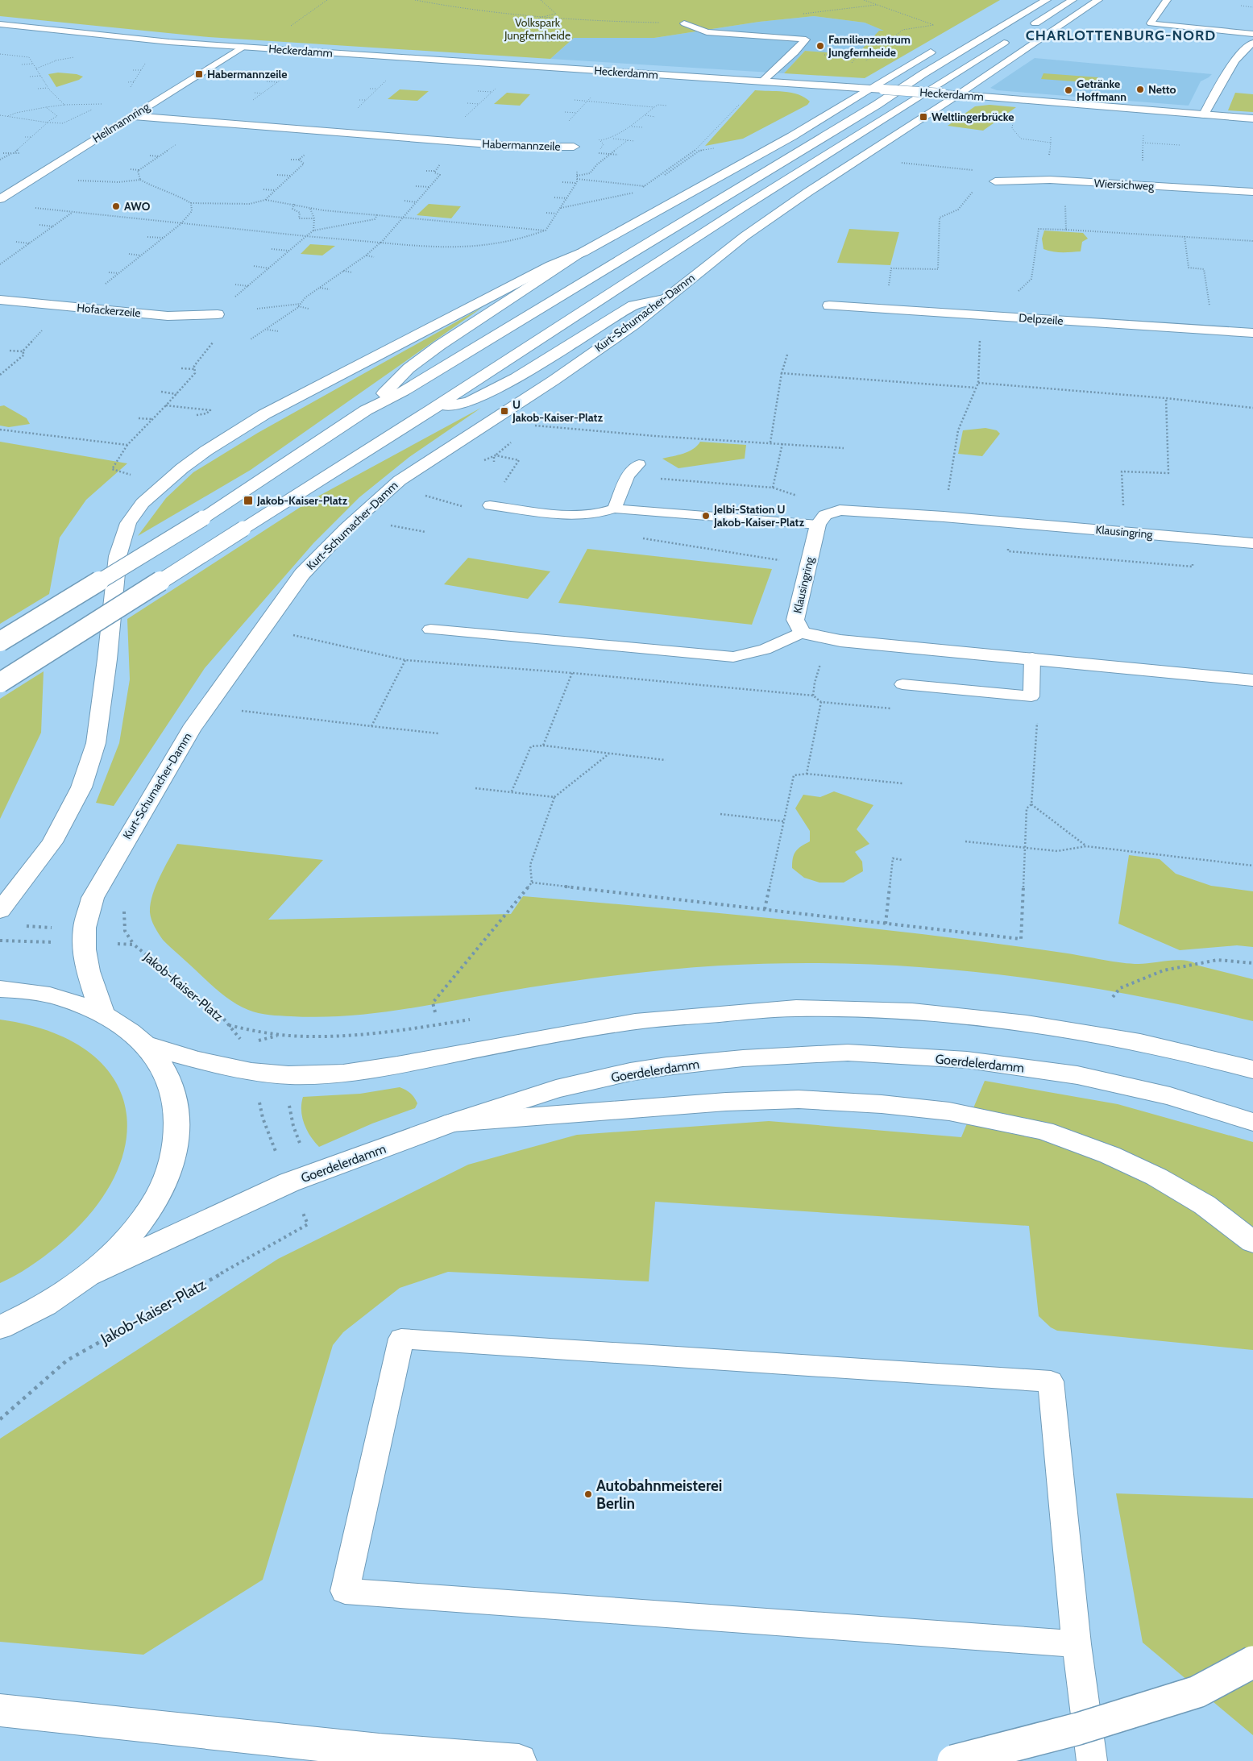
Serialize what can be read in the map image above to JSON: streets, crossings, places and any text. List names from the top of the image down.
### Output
{
  "streets": {
    "main road": [
      "Heckerdamm",
      "Heilmannring",
      "Habermannzeile",
      "Wiersichweg",
      "Hofackerzeile",
      "Kurt-Schumacher-Damm",
      "Delpzeile",
      "Klausingring",
      "Goerdelerdamm"
    ],
    "path": ["Jakob-Kaiser-Platz"]
  },
  "crossings": [
    ["Heckerdamm", "Heilmannring"],
    ["Heckerdamm", "Kurt-Schumacher-Damm"],
    ["Heilmannring", "Habermannzeile"]
  ],
  "districts": ["CHARLOTTENBURG-NORD"],
  "parks": ["Volkspark Jungfernheide"],
  "places": {
    "other": [
      "Familienzentrum Jungfernheide",
      "Netto",
      "Getränke Hoffmann",
      "AWO",
      "Jelbi-Station U Jakob-Kaiser-Platz",
      "Autobahnmeisterei Berlin"
    ],
    "transit": [
      "Habermannzeile",
      "Weltlingerbrücke",
      "U Jakob-Kaiser-Platz",
      "Jakob-Kaiser-Platz"
    ]
  }
}
